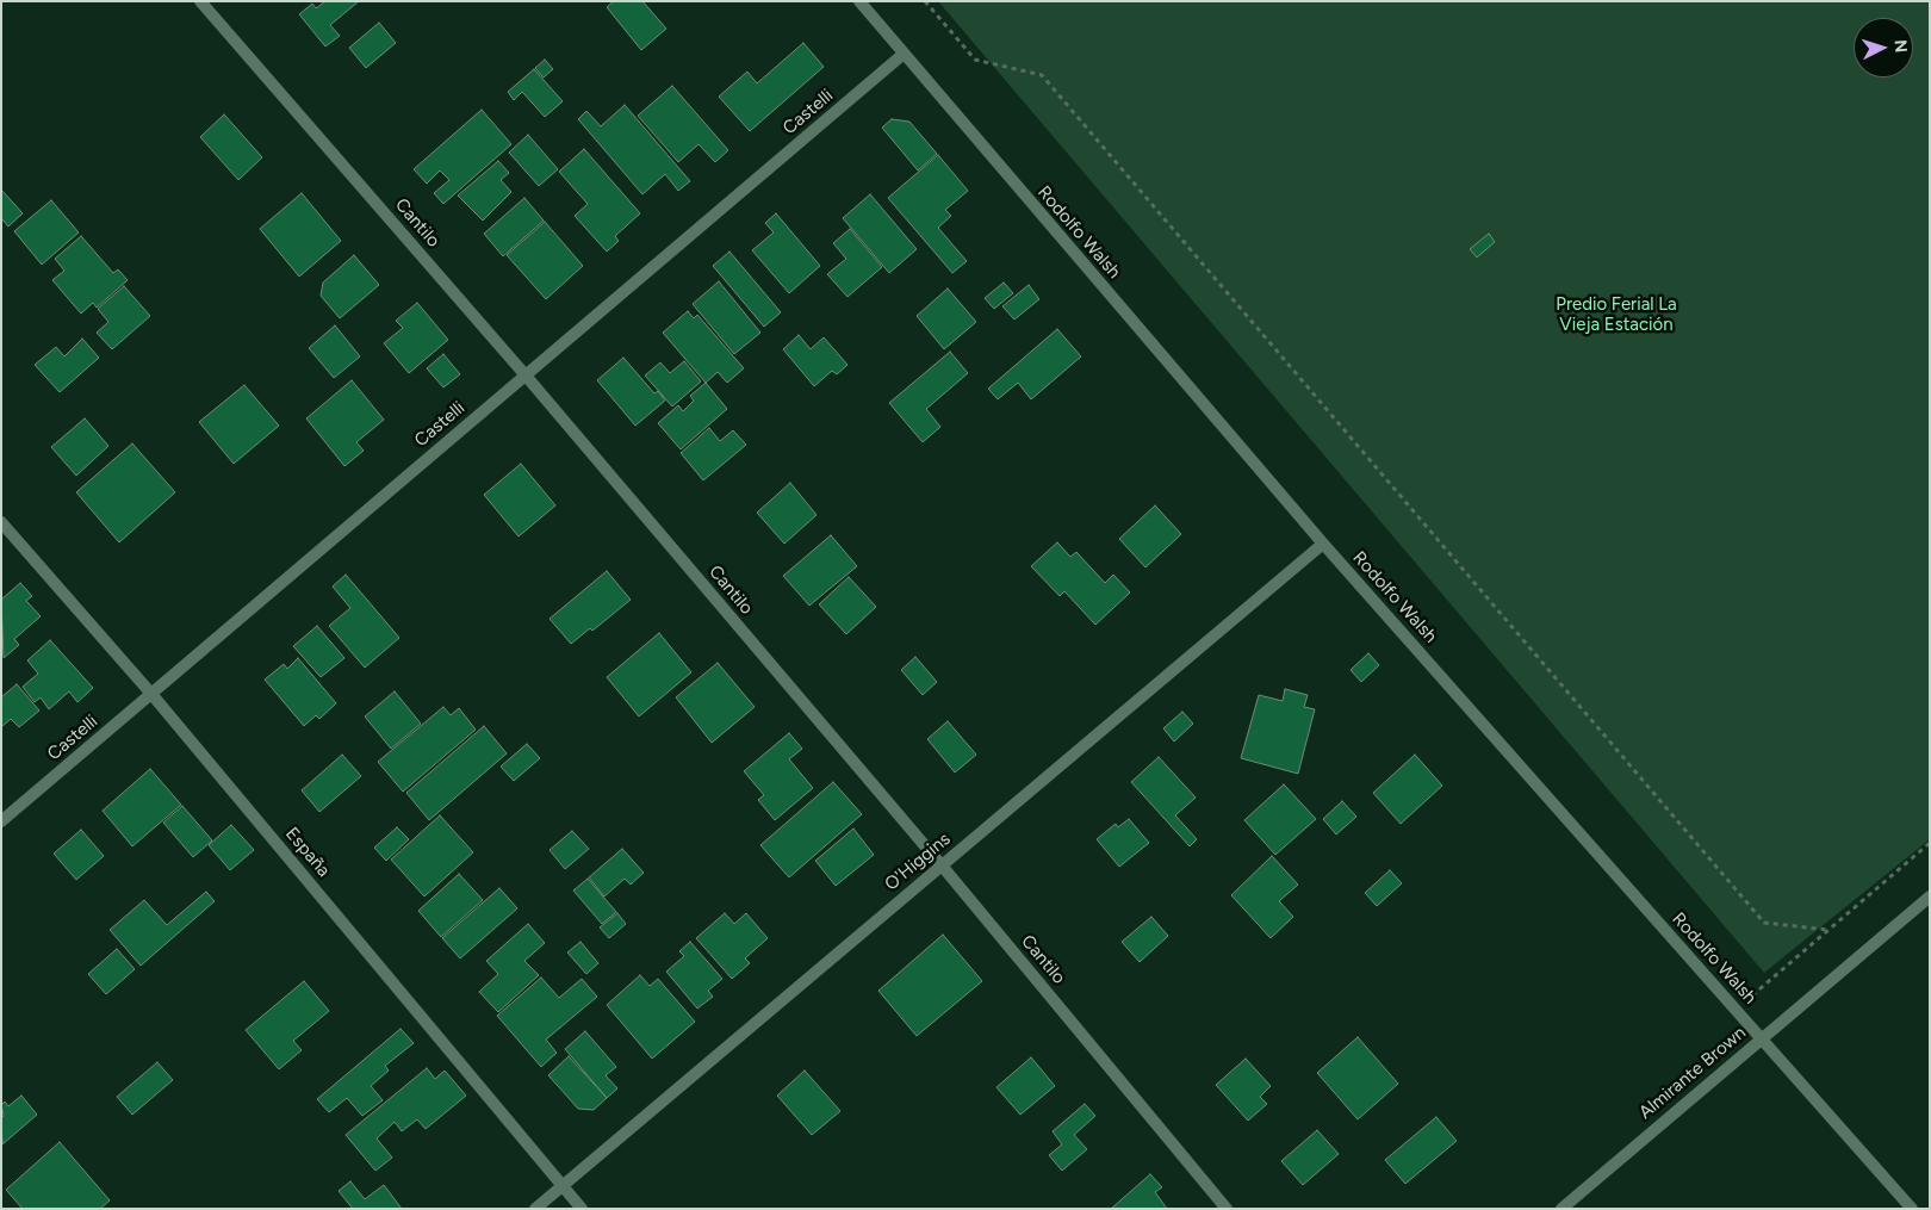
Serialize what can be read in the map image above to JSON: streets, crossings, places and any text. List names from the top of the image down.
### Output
{
  "streets": {
    "street": [
      "Castelli",
      "Cantilo",
      "Rodolfo Walsh",
      "España",
      "O'Higgins",
      "Almirante Brown"
    ]
  },
  "crossings": [
    ["Castelli", "Cantilo"],
    ["Castelli", "Rodolfo Walsh"],
    ["Castelli", "España"],
    ["Cantilo", "O'Higgins"],
    ["Rodolfo Walsh", "O'Higgins"],
    ["Rodolfo Walsh", "Almirante Brown"],
    ["España", "O'Higgins"]
  ],
  "parks": ["Predio Ferial La Vieja Estación"],
  "north": "right"
}
